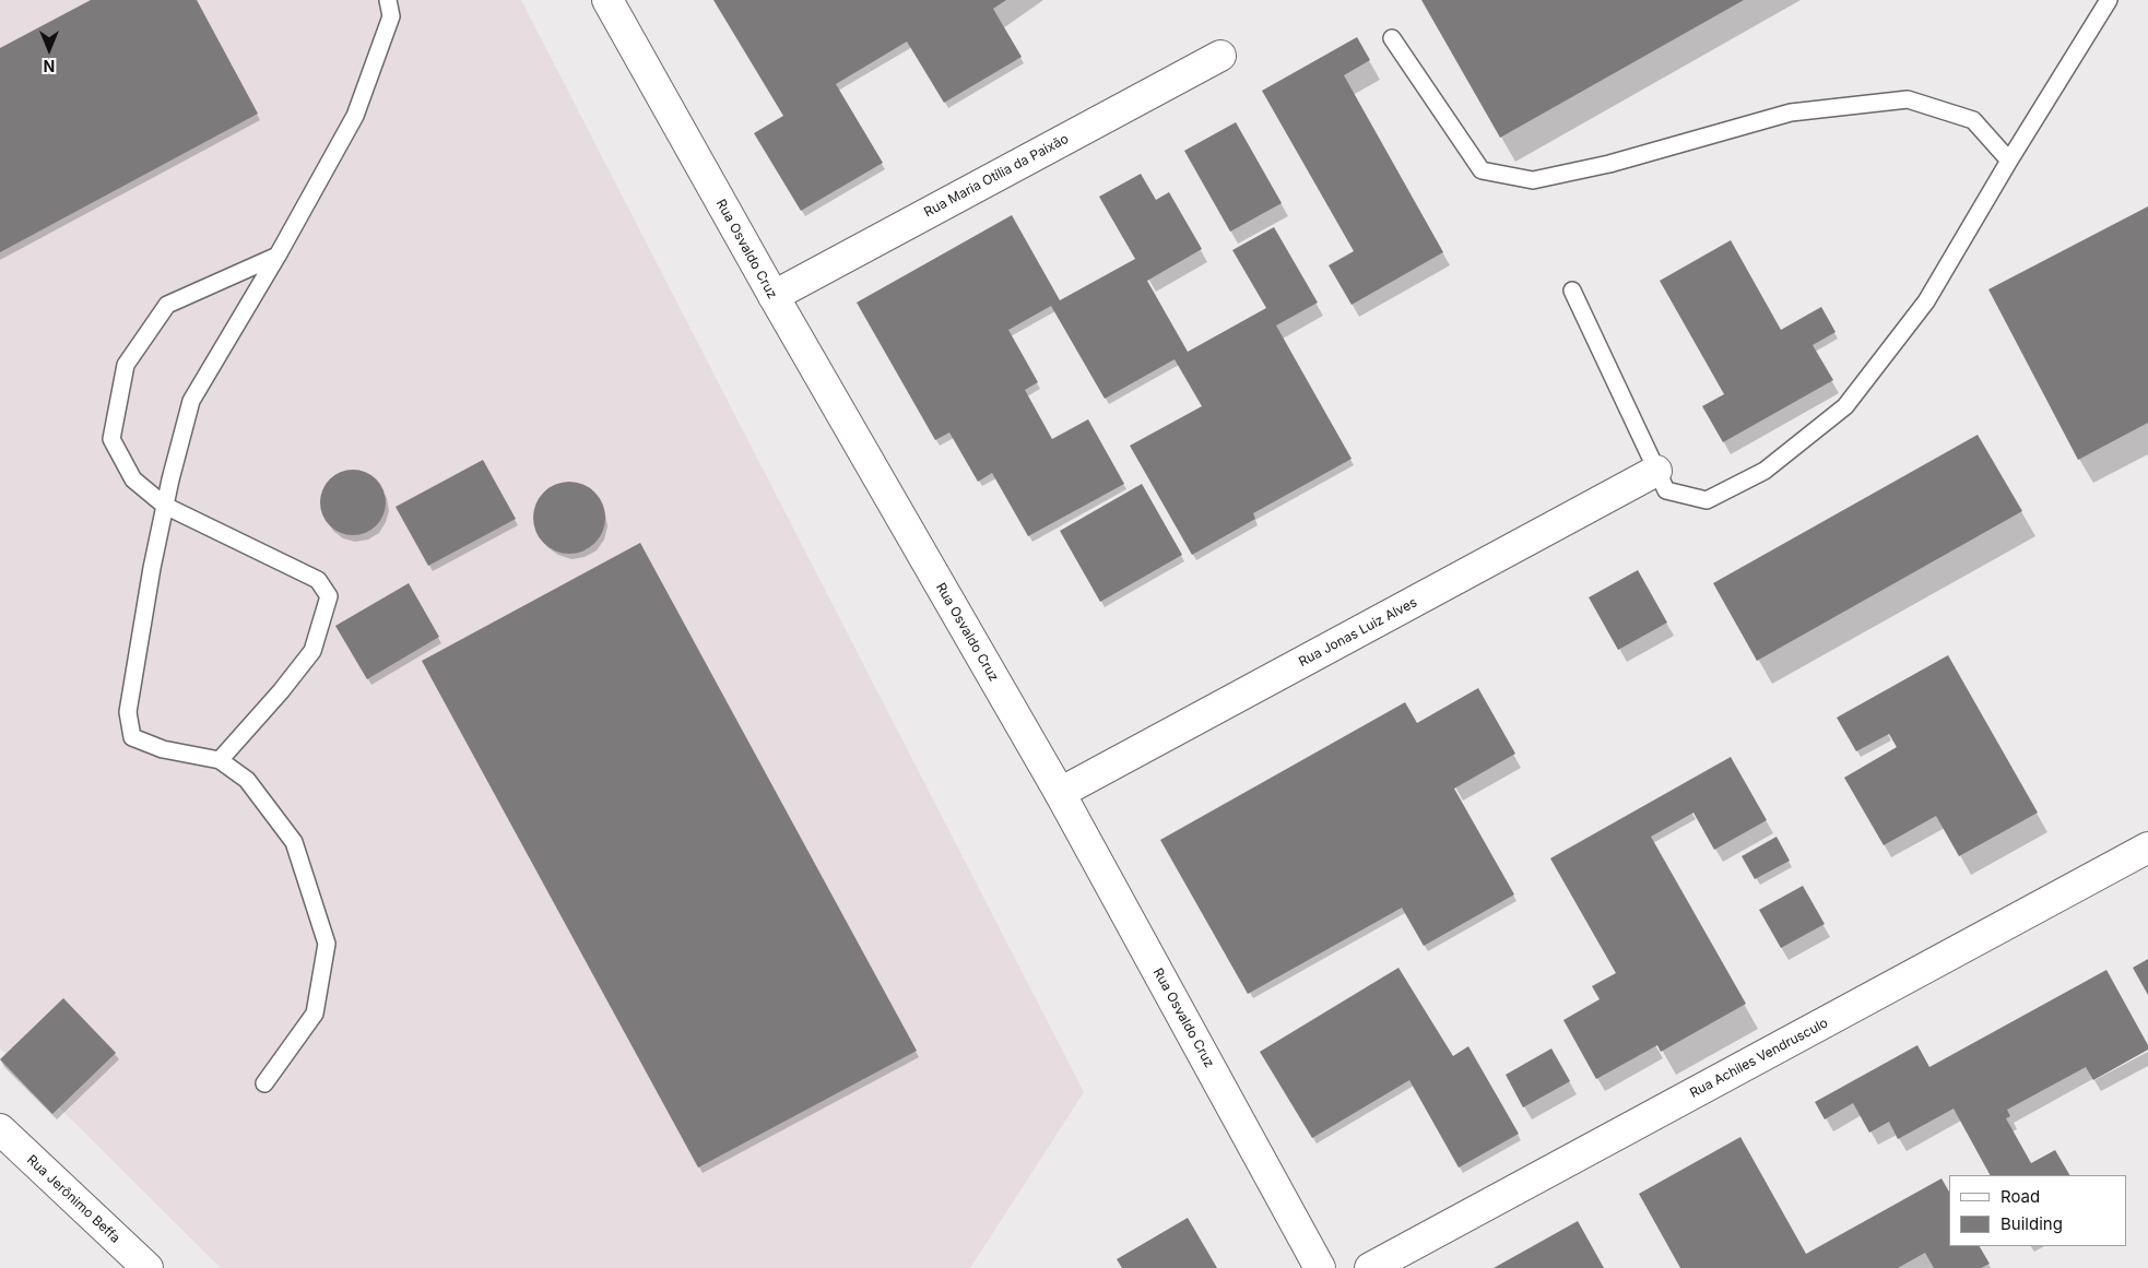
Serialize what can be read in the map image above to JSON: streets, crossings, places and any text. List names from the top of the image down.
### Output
{
  "streets": {
    "main road": [
      "Rua Maria Otília da Paixão",
      "Rua Osvaldo Cruz",
      "Rua Jonas Luiz Alves",
      "Rua Achiles Vendrusculo",
      "Rua Jerônimo Beffa"
    ]
  },
  "crossings": [
    ["Rua Maria Otília da Paixão", "Rua Osvaldo Cruz"],
    ["Rua Osvaldo Cruz", "Rua Jonas Luiz Alves"]
  ],
  "legend": ["Road", "Building"],
  "north": "bottom"
}
